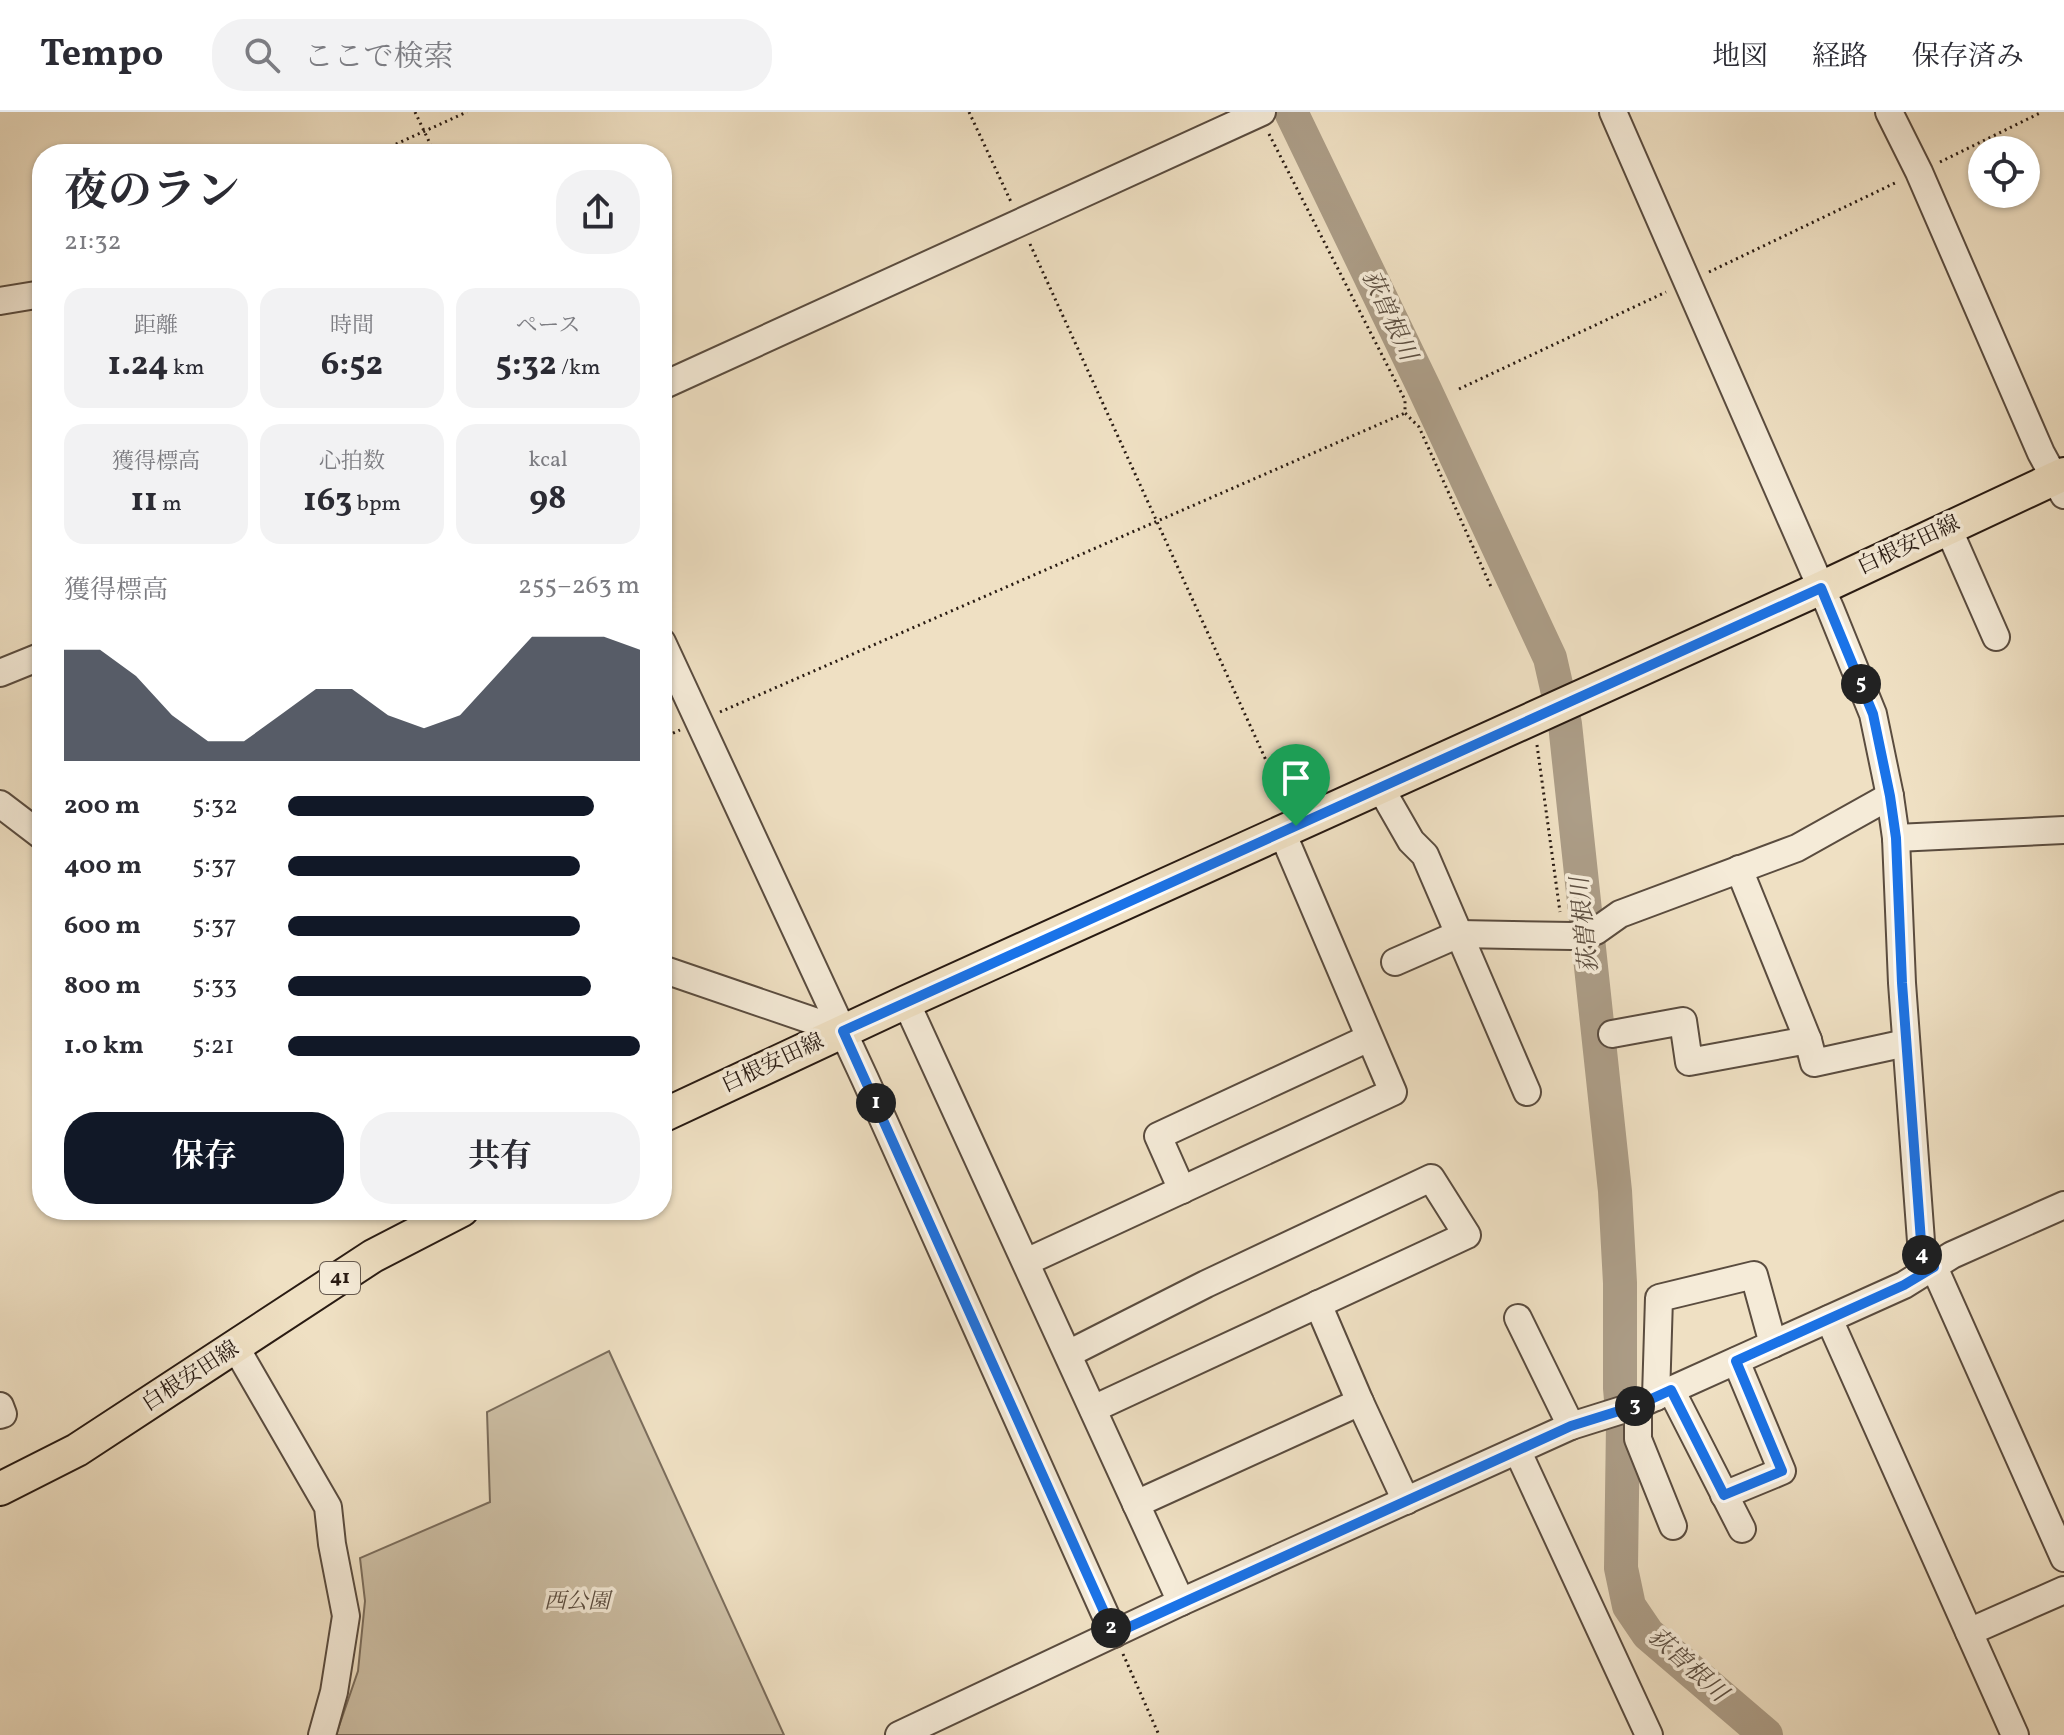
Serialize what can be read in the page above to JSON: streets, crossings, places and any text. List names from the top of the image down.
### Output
{
  "streets": {
    "main road": ["白根安田線", "41"]
  },
  "water": ["荻曽根川"],
  "parks": ["西公園"],
  "page": {
    "header": "Tempo",
    "search": "ここで検索",
    "nav": ["地図", "経路", "保存済み"],
    "heading": ["夜のラン", "21:32"],
    "stats": [
      ["距離", "1.24 km"],
      ["時間", "6:52"],
      ["ペース", "5:32 /km"],
      ["獲得標高", "11 m"],
      ["心拍数", "163 bpm"],
      ["kcal", "98"]
    ],
    "chart": ["獲得標高", "255–263 m"],
    "pins": [
      "5",
      "1",
      "4",
      "3",
      "2"
    ],
    "list": [
      {
        "name": "200 m",
        "note": "5:32"
      },
      {
        "name": "400 m",
        "note": "5:37"
      },
      {
        "name": "600 m",
        "note": "5:37"
      },
      {
        "name": "800 m",
        "note": "5:33"
      },
      {
        "name": "1.0 km",
        "note": "5:21"
      }
    ],
    "buttons": ["保存", "共有"]
  }
}
